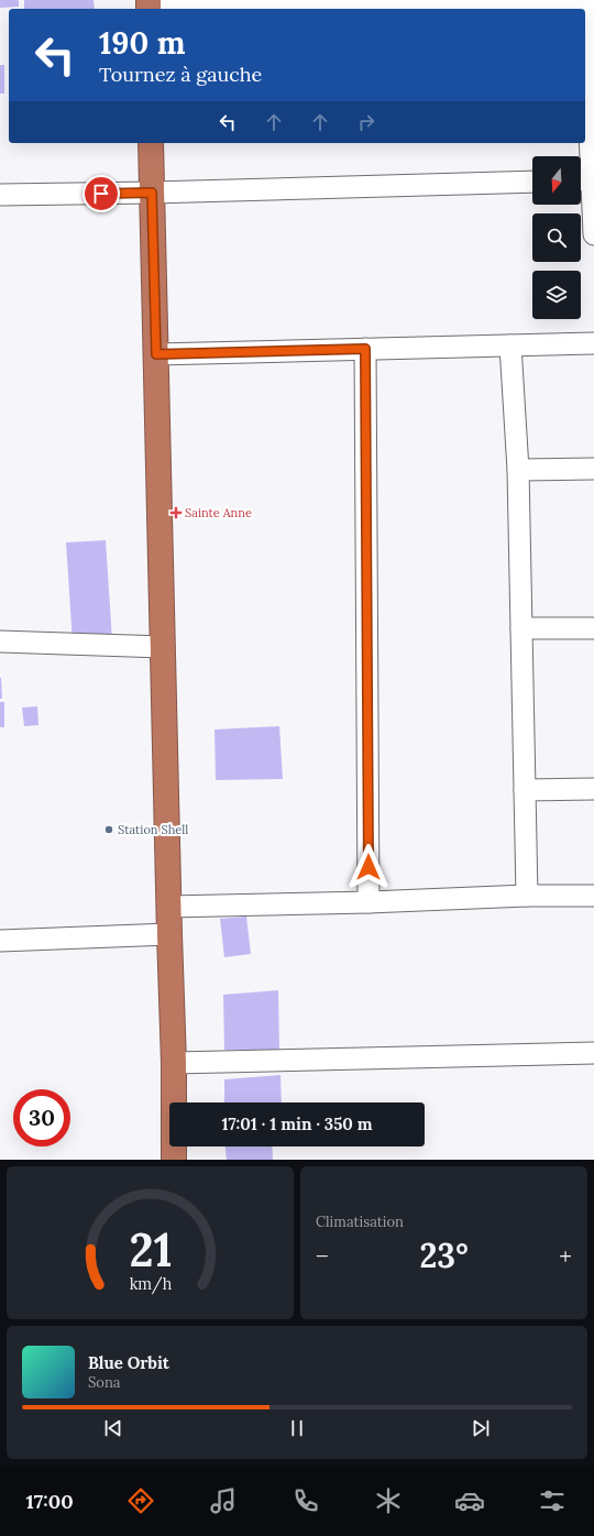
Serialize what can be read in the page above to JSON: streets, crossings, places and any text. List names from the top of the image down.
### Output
{
  "places": {
    "health": ["Sainte Anne"],
    "other": ["Station Shell"]
  },
  "north": "bottom",
  "page": {
    "turn": ["190 m", "Tournez à gauche"],
    "limit": "30",
    "trip": "17:01 · 1 min · 350 m",
    "tile": "Climatisation",
    "heat": ["−", "23°", "+"],
    "song": ["Blue Orbit", "Sona"],
    "tabs": "17:00",
    "gauge": ["21", "km/h"]
  }
}
